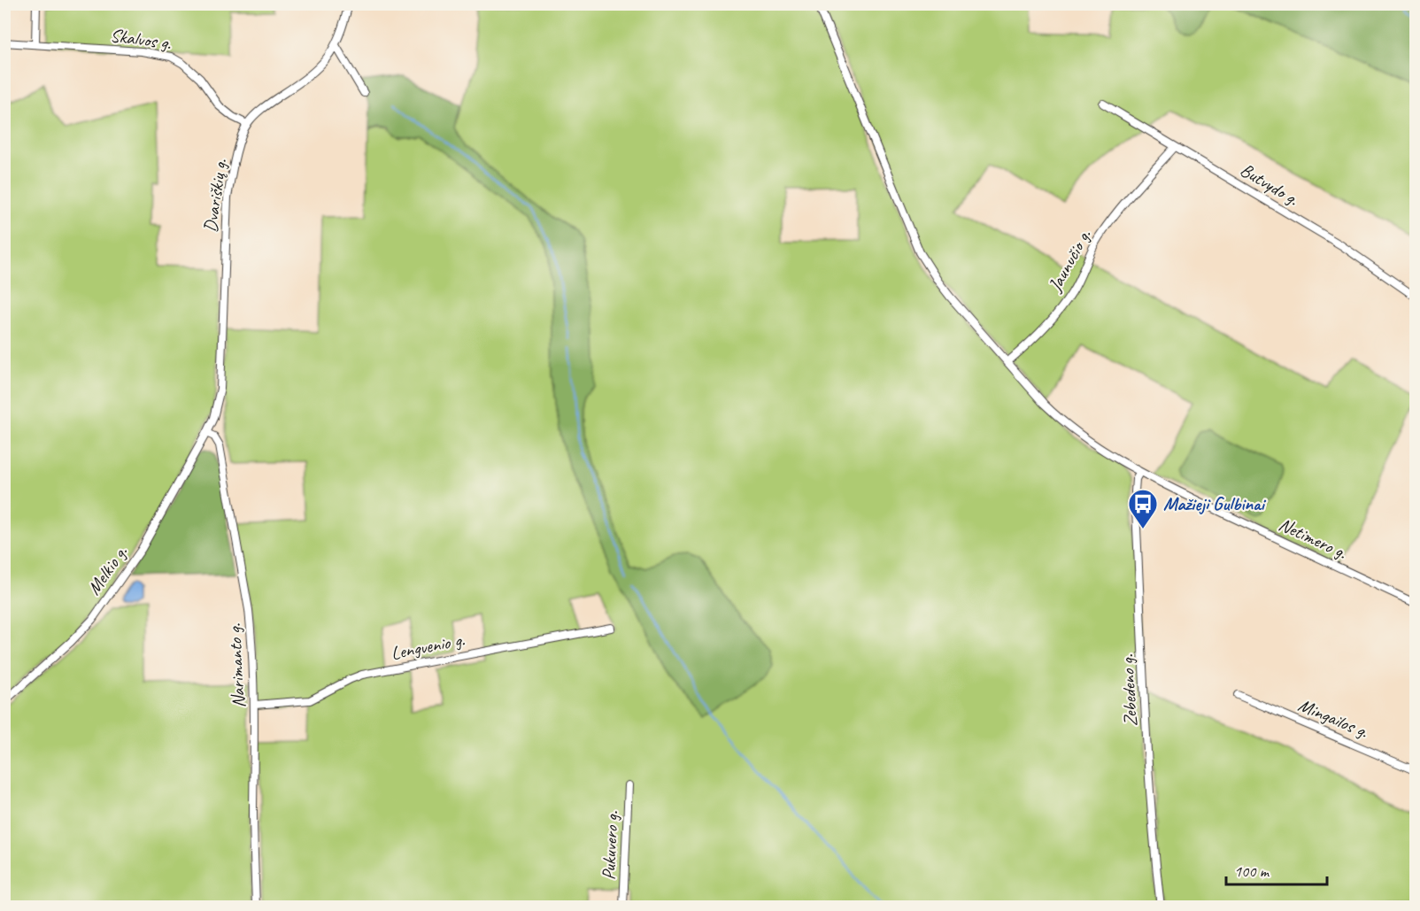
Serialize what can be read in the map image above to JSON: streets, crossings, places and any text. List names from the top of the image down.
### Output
{
  "streets": {
    "street": [
      "Skalvos g.",
      "Butvydo g.",
      "Dvariškių g.",
      "Jaunučio g.",
      "Netimero g.",
      "Melkio g.",
      "Lengvenio g.",
      "Narimanto g.",
      "Zebedeno g.",
      "Mingailos g.",
      "Pukuvero g."
    ]
  },
  "crossings": [
    ["Skalvos g.", "Dvariškių g."],
    ["Butvydo g.", "Jaunučio g."],
    ["Dvariškių g.", "Melkio g."],
    ["Dvariškių g.", "Narimanto g."],
    ["Jaunučio g.", "Netimero g."],
    ["Netimero g.", "Zebedeno g."],
    ["Melkio g.", "Narimanto g."],
    ["Lengvenio g.", "Narimanto g."]
  ],
  "places": {
    "bus stop": ["Mažieji Gulbinai"]
  },
  "scale_bar": "100 m"
}
